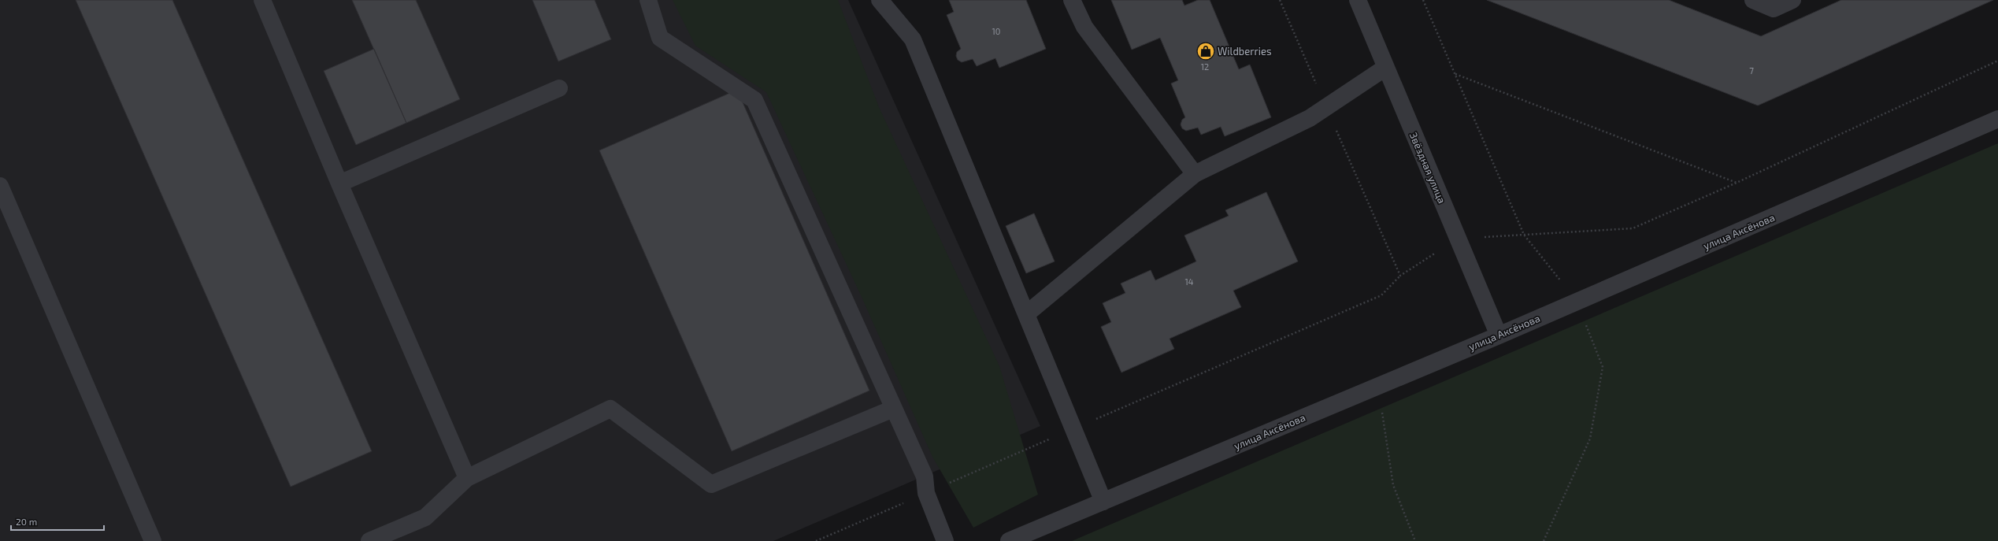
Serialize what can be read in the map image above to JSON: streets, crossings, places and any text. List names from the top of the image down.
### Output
{
  "streets": {
    "street": ["Звёздная улица", "улица Аксёнова"]
  },
  "crossings": [
    ["Звёздная улица", "улица Аксёнова"]
  ],
  "places": {
    "shop": ["Wildberries"]
  },
  "house_numbers": [
    "10",
    "12",
    "7",
    "14"
  ],
  "scale_bar": "20 m"
}
